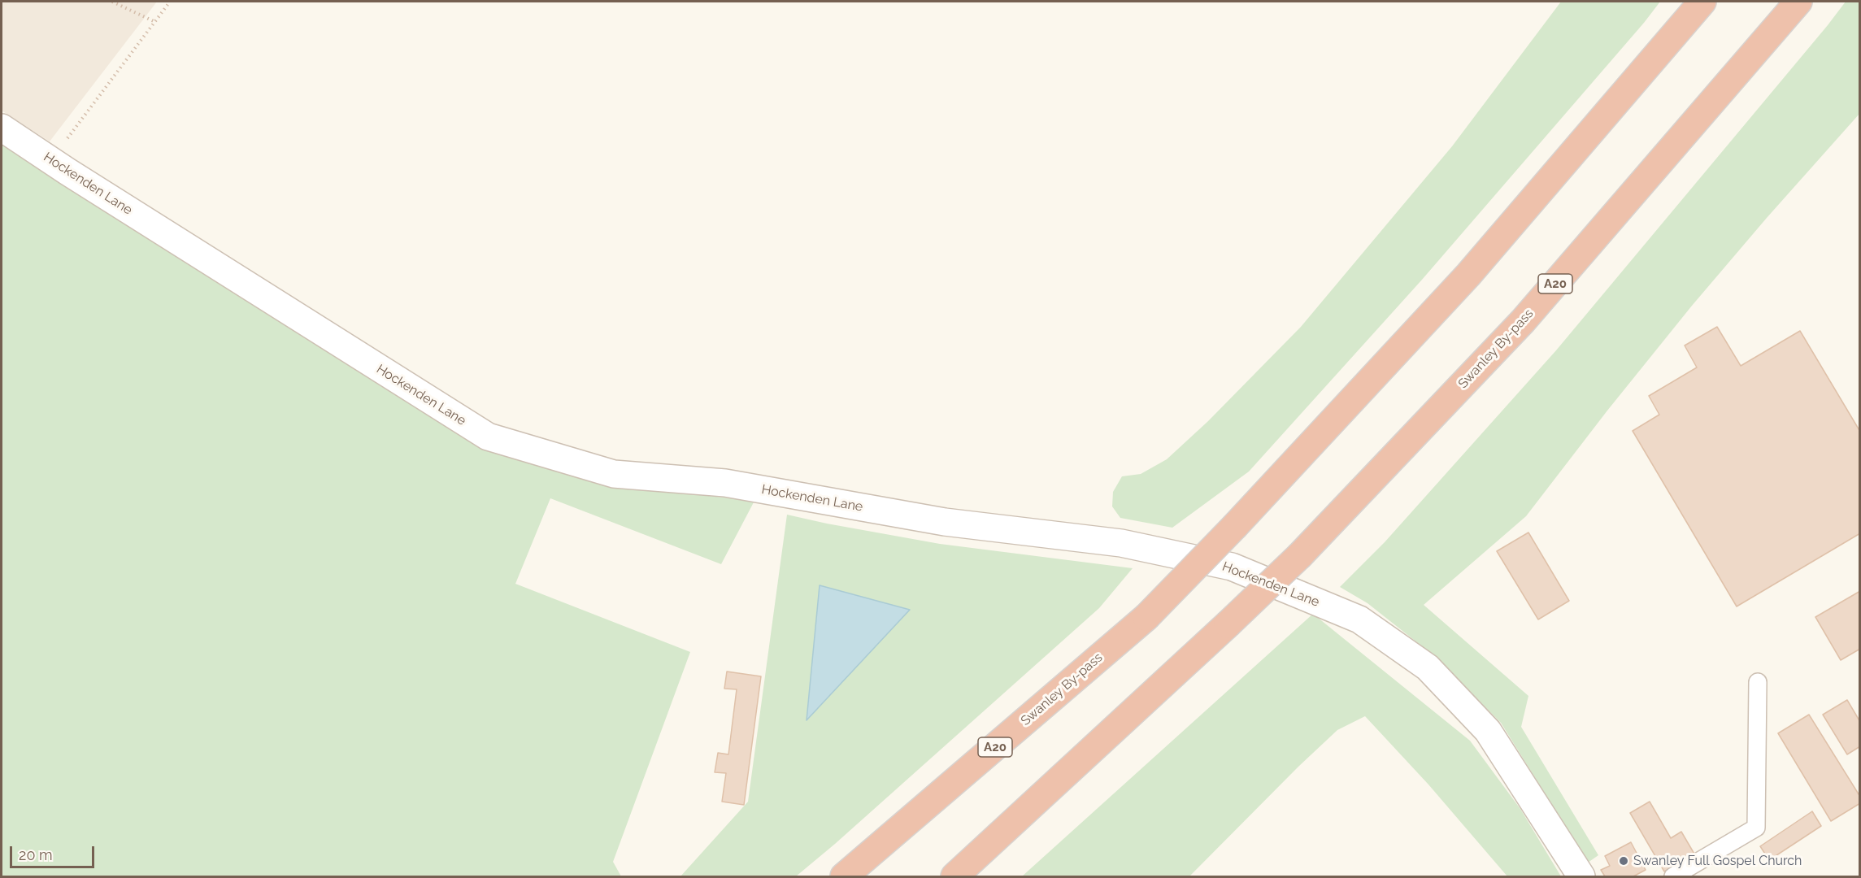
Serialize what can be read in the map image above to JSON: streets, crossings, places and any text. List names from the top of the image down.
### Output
{
  "streets": {
    "highway": ["A20", "Swanley By-pass"],
    "street": ["Hockenden Lane"]
  },
  "places": ["Swanley Full Gospel Church"],
  "scale_bar": "20 m"
}
